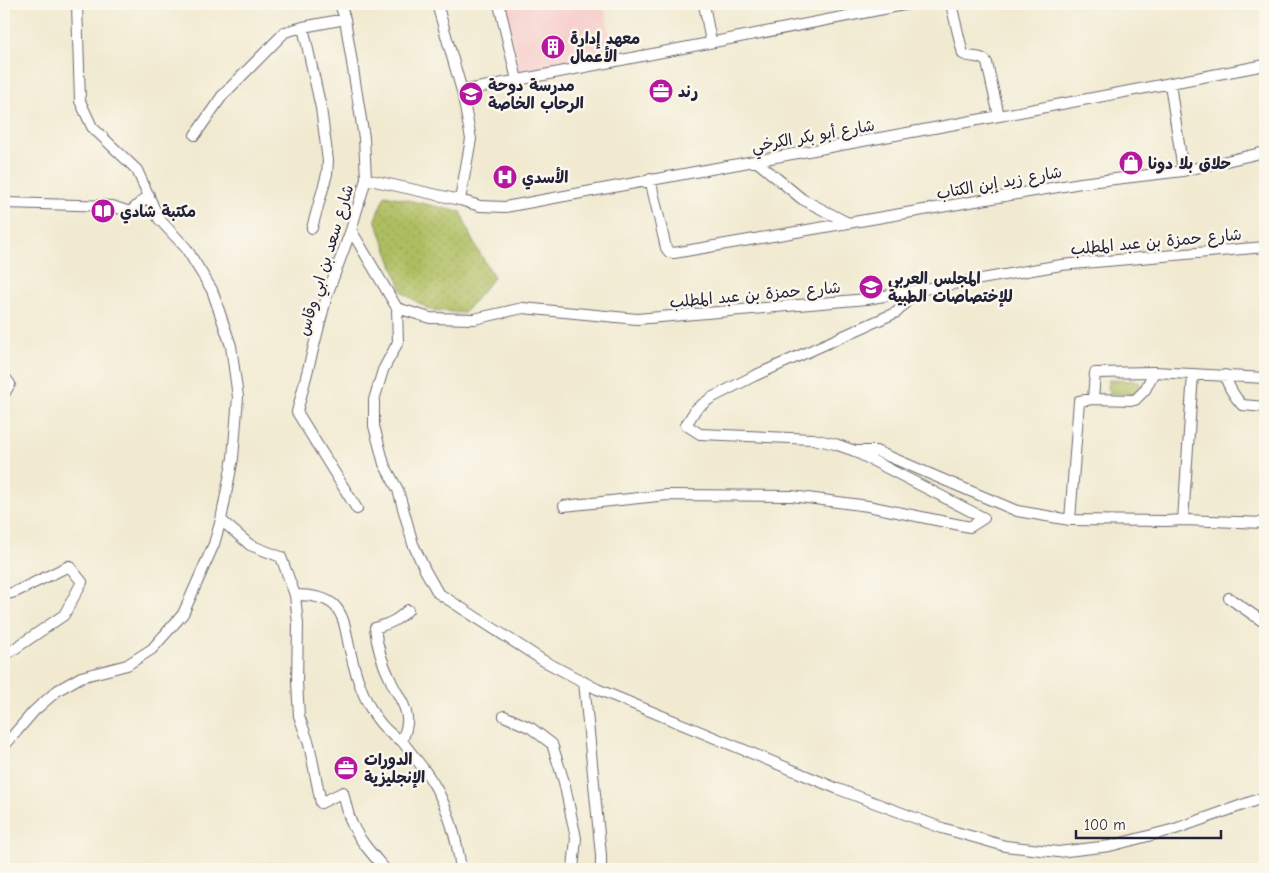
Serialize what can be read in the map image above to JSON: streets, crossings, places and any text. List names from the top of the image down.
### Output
{
  "streets": {
    "street": [
      "شارع أبو بكر الكرخي",
      "شارع زيد إبن الكتاب",
      "شارع حمزة بن عبد المطلب",
      "شارع سعد بن ابي وقاس"
    ]
  },
  "crossings": [
    ["شارع أبو بكر الكرخي", "شارع زيد إبن الكتاب"],
    ["شارع أبو بكر الكرخي", "شارع سعد بن ابي وقاس"]
  ],
  "places": {
    "building": ["معهد إدارة الأعمال"],
    "office": ["رند", "الدورات الإنجليزية"],
    "school or university": ["مدرسة دوحة الرحاب الخاصة", "المجلس العربي للإختصاصات الطبية"],
    "shop": ["حلاق بلا دونا"],
    "hospital": ["الأسدي"],
    "library": ["مكتبة شادي"]
  },
  "scale_bar": "100 m"
}
